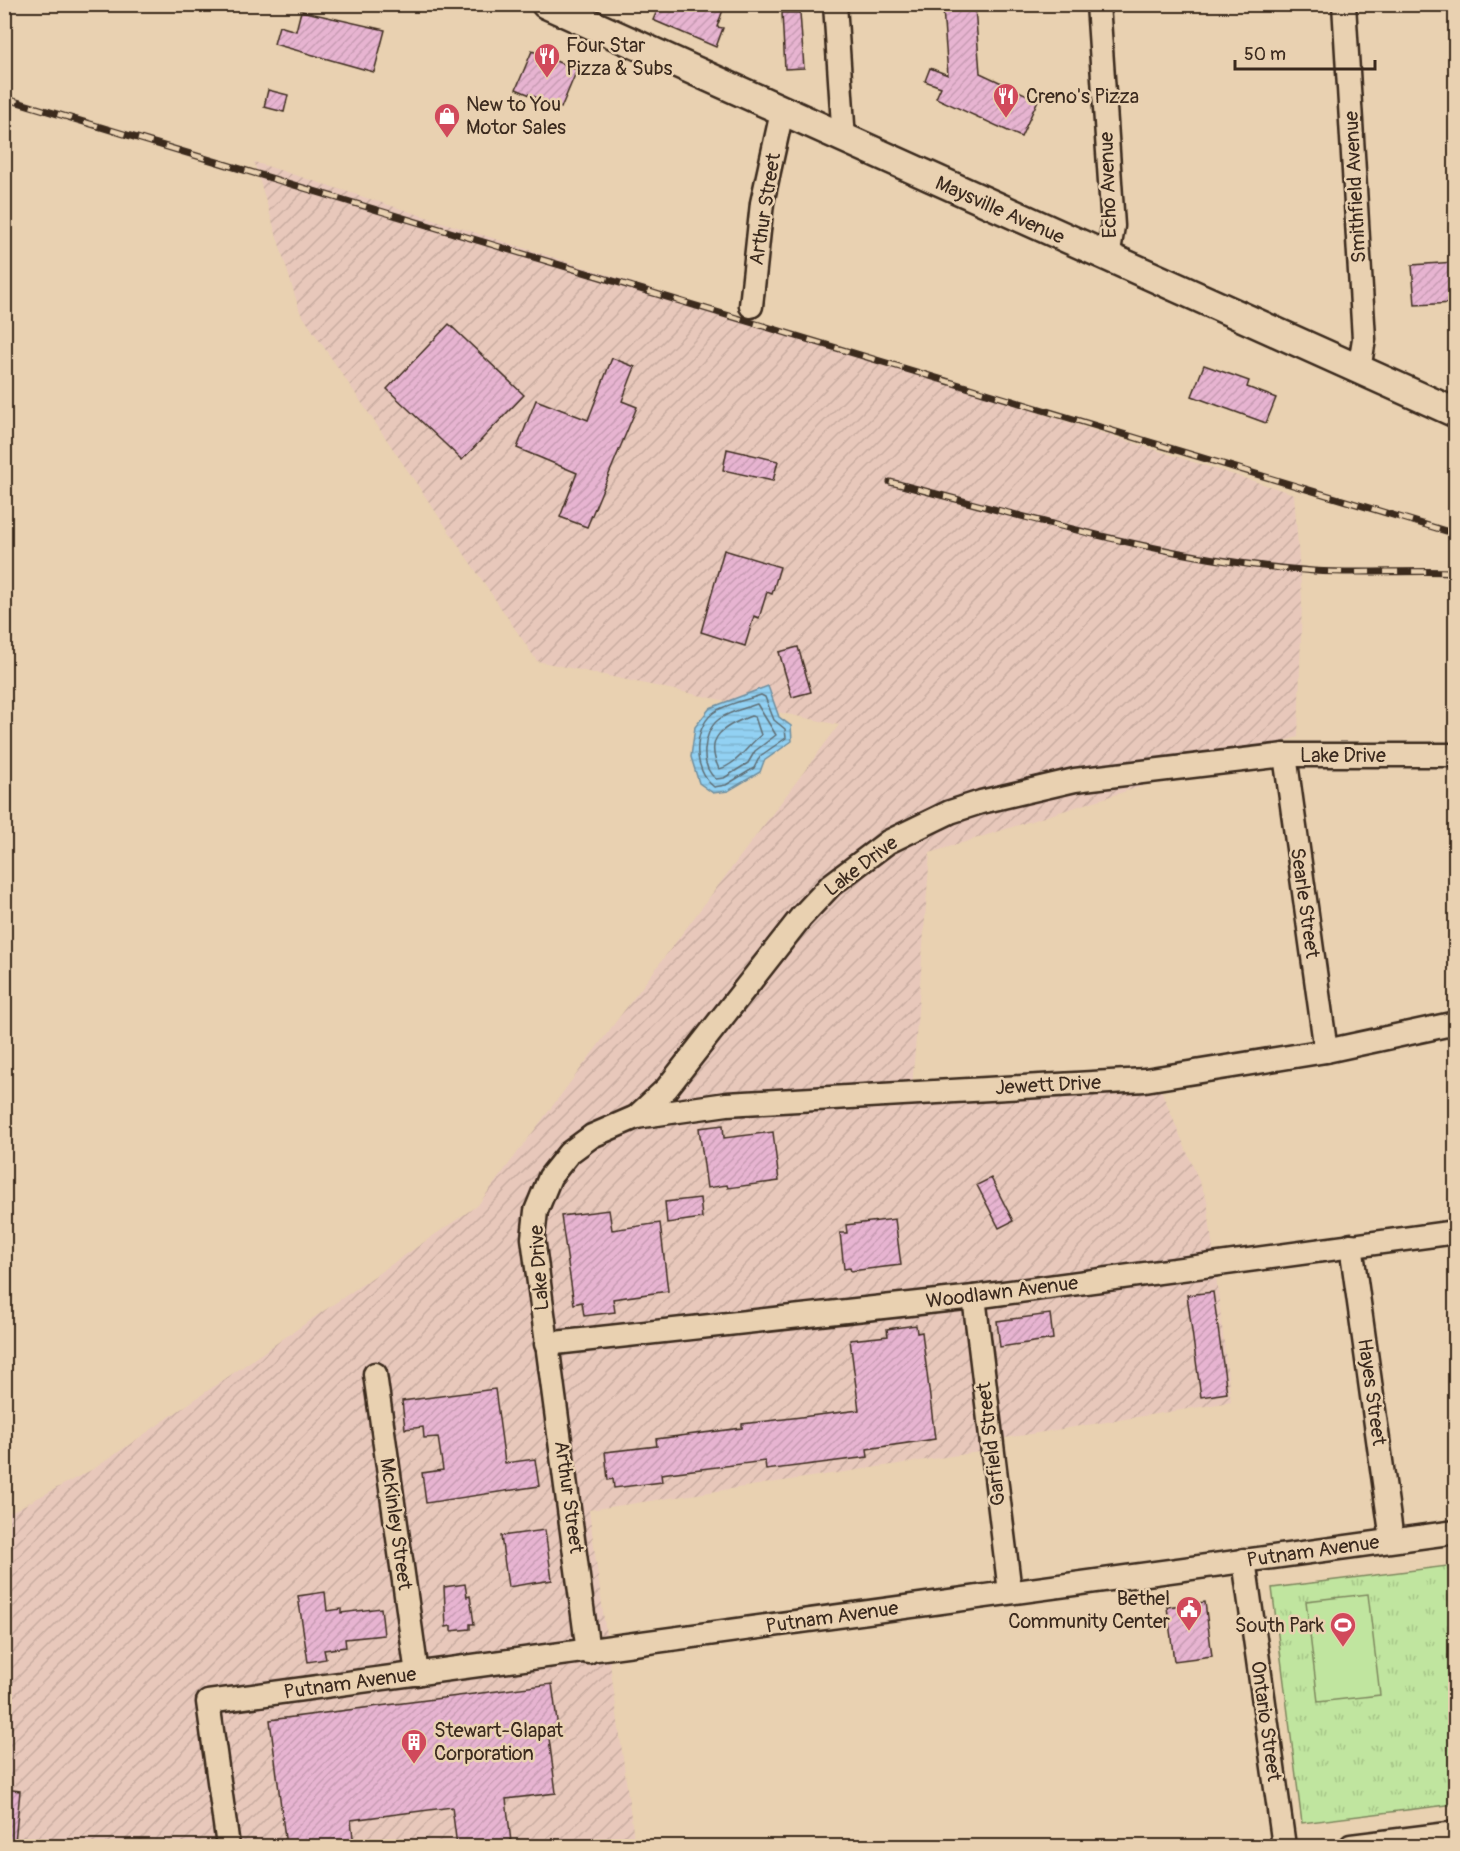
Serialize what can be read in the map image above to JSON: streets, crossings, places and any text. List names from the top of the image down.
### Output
{
  "streets": {
    "main road": ["Maysville Avenue"],
    "street": [
      "Echo Avenue",
      "Smithfield Avenue",
      "Arthur Street",
      "Lake Drive",
      "Searle Street",
      "Jewett Drive",
      "Woodlawn Avenue",
      "Hayes Street",
      "Garfield Street",
      "McKinley Street",
      "Putnam Avenue",
      "Ontario Street"
    ]
  },
  "crossings": [
    ["Echo Avenue", "Maysville Avenue"],
    ["Smithfield Avenue", "Maysville Avenue"],
    ["Arthur Street", "Maysville Avenue"],
    ["Arthur Street", "Lake Drive"],
    ["Arthur Street", "Woodlawn Avenue"],
    ["Arthur Street", "Putnam Avenue"],
    ["Lake Drive", "Searle Street"],
    ["Lake Drive", "Jewett Drive"],
    ["Lake Drive", "Woodlawn Avenue"],
    ["Searle Street", "Jewett Drive"],
    ["Woodlawn Avenue", "Hayes Street"],
    ["Woodlawn Avenue", "Garfield Street"],
    ["Hayes Street", "Putnam Avenue"],
    ["Garfield Street", "Putnam Avenue"],
    ["McKinley Street", "Putnam Avenue"],
    ["Putnam Avenue", "Ontario Street"]
  ],
  "places": {
    "restaurant": ["Four Star Pizza & Subs", "Creno's Pizza"],
    "shop": ["New to You Motor Sales"],
    "public building": ["Bethel Community Center"],
    "sports": ["South Park"],
    "building": ["Stewart-Glapat Corporation"]
  },
  "scale_bar": "50 m"
}
